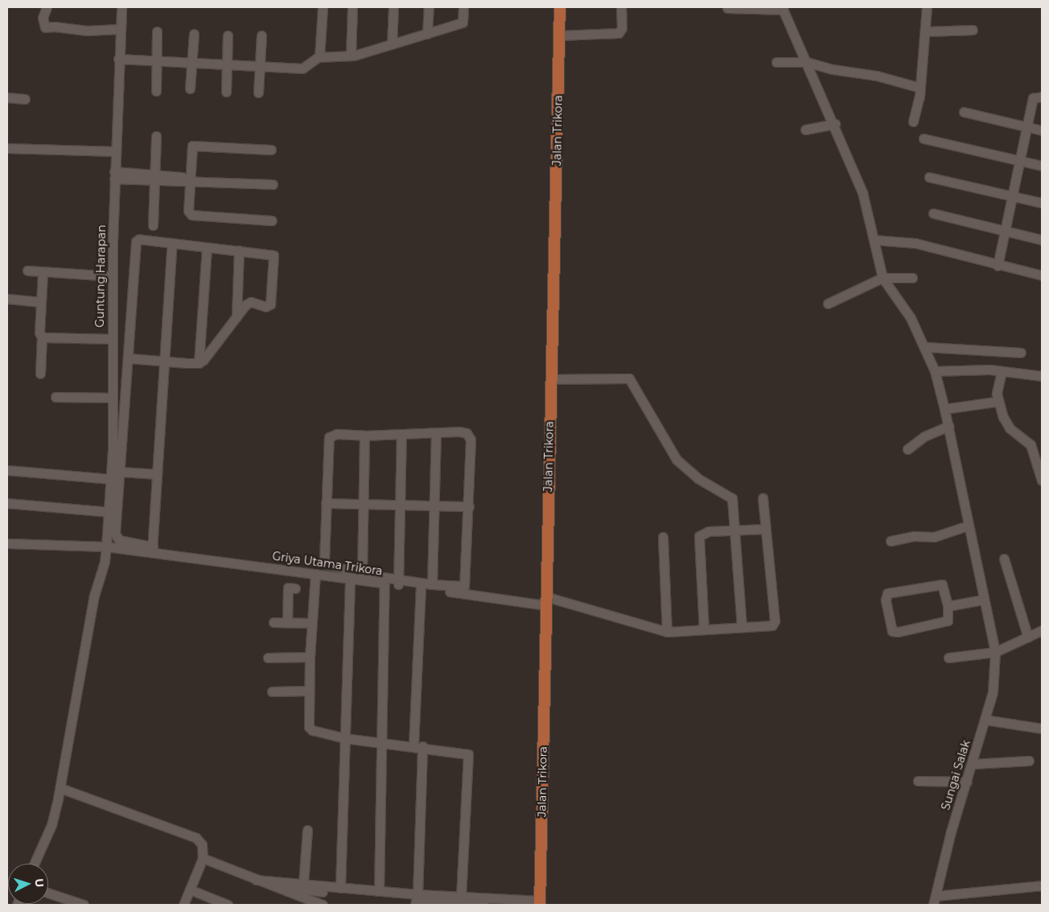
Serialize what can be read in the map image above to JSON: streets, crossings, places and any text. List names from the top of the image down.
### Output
{
  "streets": {
    "main road": ["Jalan Trikora"],
    "street": ["Guntung Harapan", "Griya Utama Trikora", "Sungai Salak"]
  },
  "crossings": [
    ["Jalan Trikora", "Griya Utama Trikora"],
    ["Guntung Harapan", "Griya Utama Trikora"]
  ],
  "north": "right"
}
